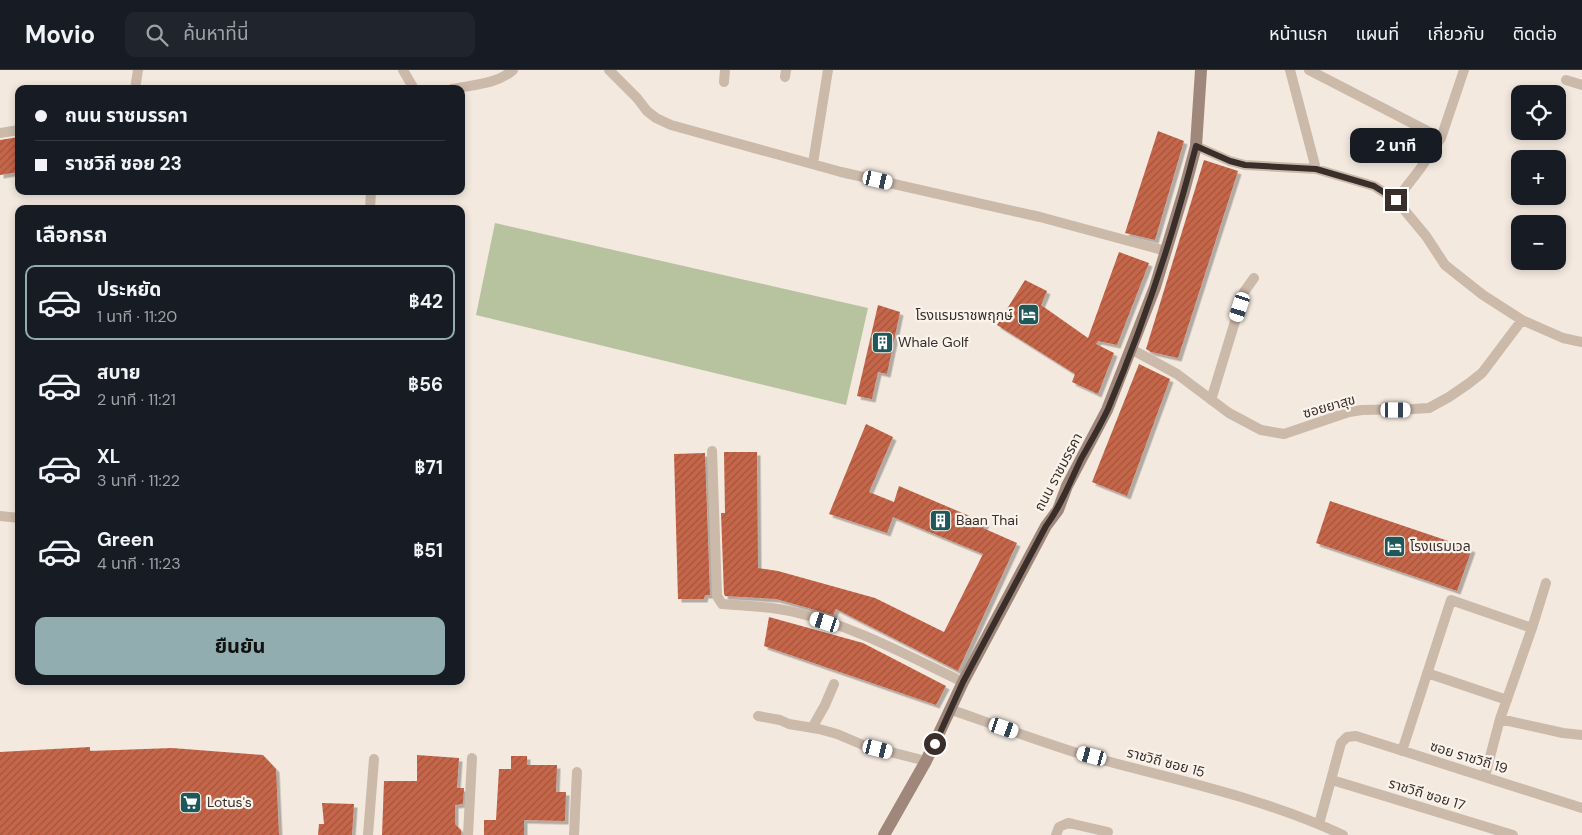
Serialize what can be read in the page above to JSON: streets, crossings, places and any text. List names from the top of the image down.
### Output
{
  "streets": {
    "street": [
      "ซอยยาสุข",
      "ถนน ราชมรรคา",
      "ซอย ราชวิถี 19",
      "ราชวิถี ซอย 15",
      "ราชวิถี ซอย 17"
    ]
  },
  "crossings": [
    ["ซอยยาสุข", "ถนน ราชมรรคา"],
    ["ถนน ราชมรรคา", "ราชวิถี ซอย 15"],
    ["ซอย ราชวิถี 19", "ราชวิถี ซอย 17"]
  ],
  "places": {
    "hotel": ["โรงแรมราชพฤกษ์", "โรงแรมเวล"],
    "building": ["Whale Golf", "Baan Thai"],
    "supermarket": ["Lotus's"]
  },
  "page": {
    "header": "Movio",
    "search": "ค้นหาที่นี่",
    "nav": [
      "หน้าแรก",
      "แผนที่",
      "เกี่ยวกับ",
      "ติดต่อ"
    ],
    "map_buttons": ["+", "−"],
    "banner": ["ถนน ราชมรรคา", "ราชวิถี ซอย 23"],
    "bubble": "2 นาที",
    "heading": "เลือกรถ",
    "list": [
      {
        "name": "ประหยัด",
        "note": "1 นาที · 11:20",
        "value": "฿42"
      },
      {
        "name": "สบาย",
        "note": "2 นาที · 11:21",
        "value": "฿56"
      },
      {
        "name": "XL",
        "note": "3 นาที · 11:22",
        "value": "฿71"
      },
      {
        "name": "Green",
        "note": "4 นาที · 11:23",
        "value": "฿51"
      }
    ],
    "buttons": "ยืนยัน"
  }
}
